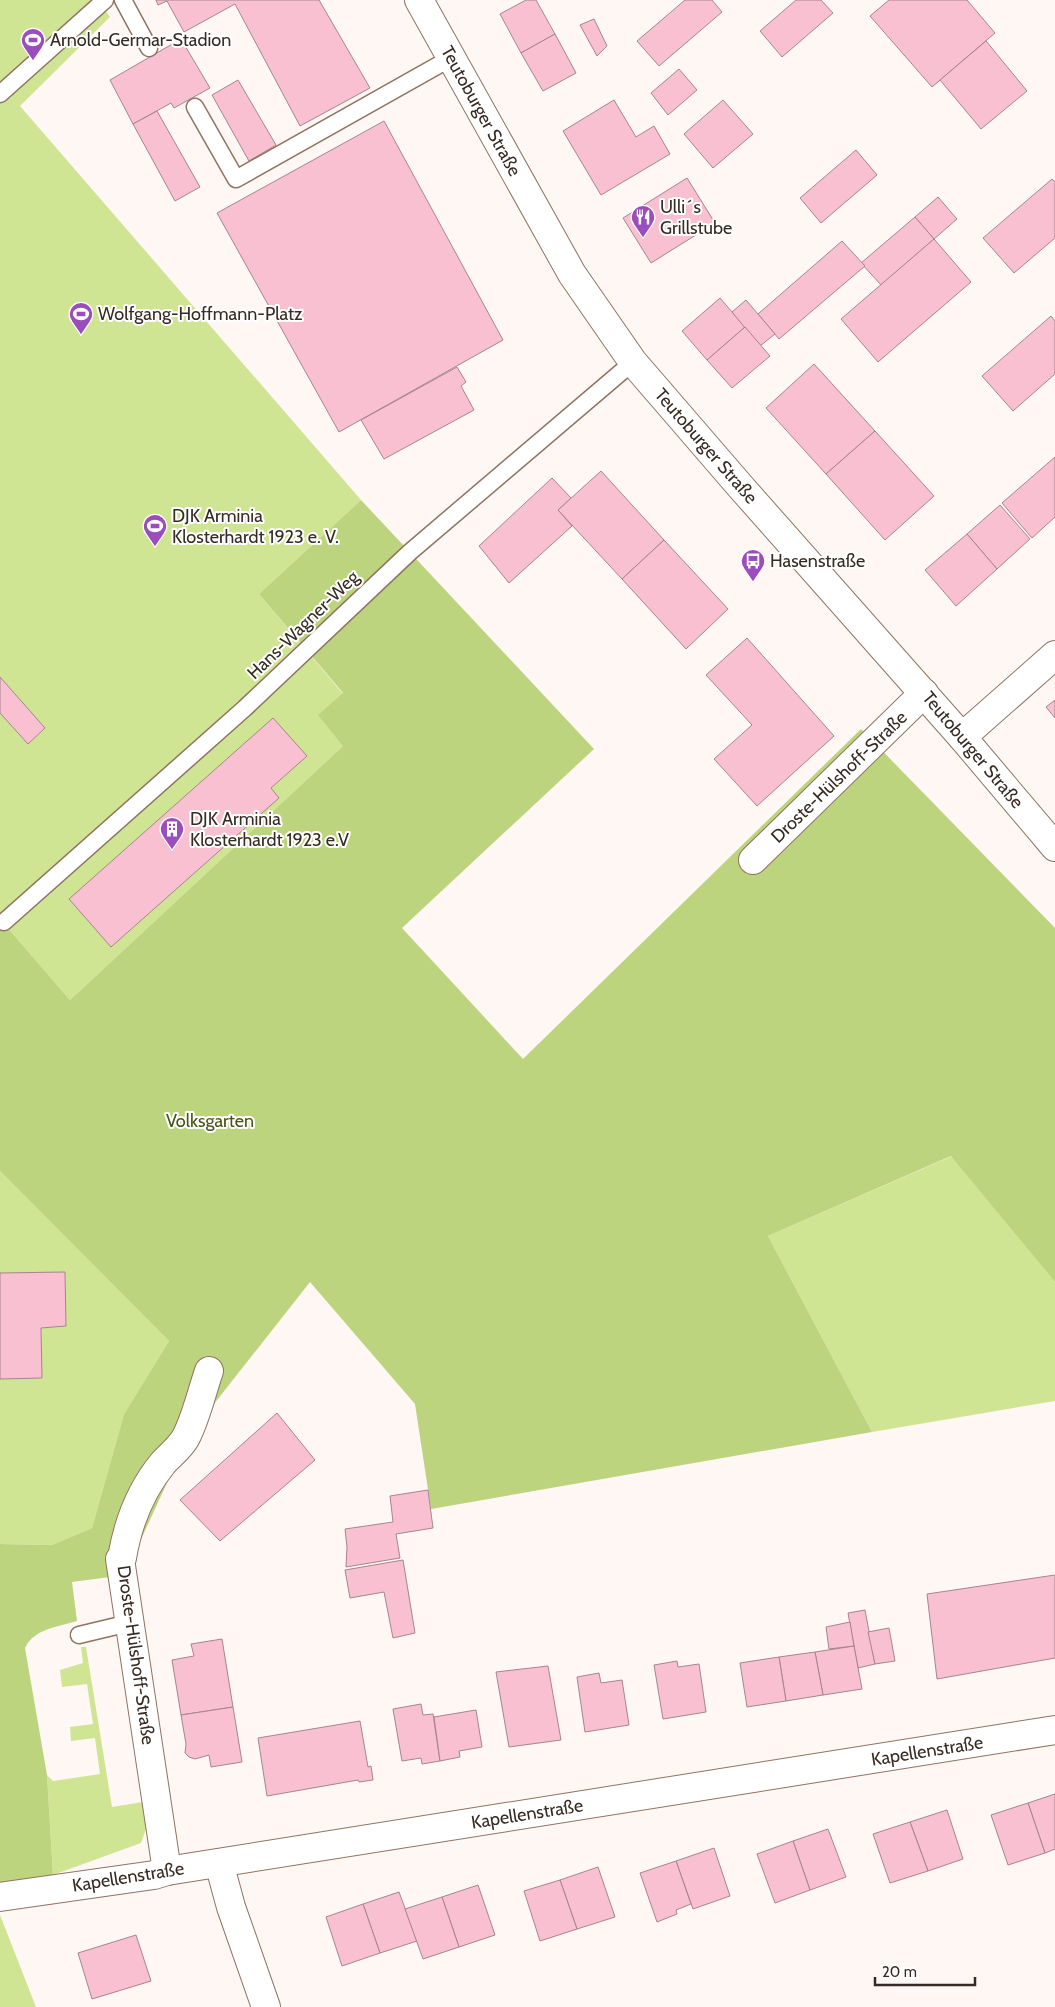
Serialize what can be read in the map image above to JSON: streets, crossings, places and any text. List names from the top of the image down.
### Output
{
  "streets": {
    "street": ["Teutoburger Straße", "Droste-Hülshoff-Straße", "Kapellenstraße"],
    "lane": ["Hans-Wagner-Weg"]
  },
  "crossings": [
    ["Teutoburger Straße", "Hans-Wagner-Weg"],
    ["Teutoburger Straße", "Droste-Hülshoff-Straße"],
    ["Droste-Hülshoff-Straße", "Kapellenstraße"]
  ],
  "parks": ["Volksgarten"],
  "places": {
    "sports": ["Arnold-Germar-Stadion", "Wolfgang-Hoffmann-Platz", "DJK Arminia Klosterhardt 1923 e. V."],
    "restaurant": ["Ulli´s Grillstube"],
    "bus stop": ["Hasenstraße"],
    "building": ["DJK Arminia Klosterhardt 1923 e.V"]
  },
  "scale_bar": "20 m"
}
